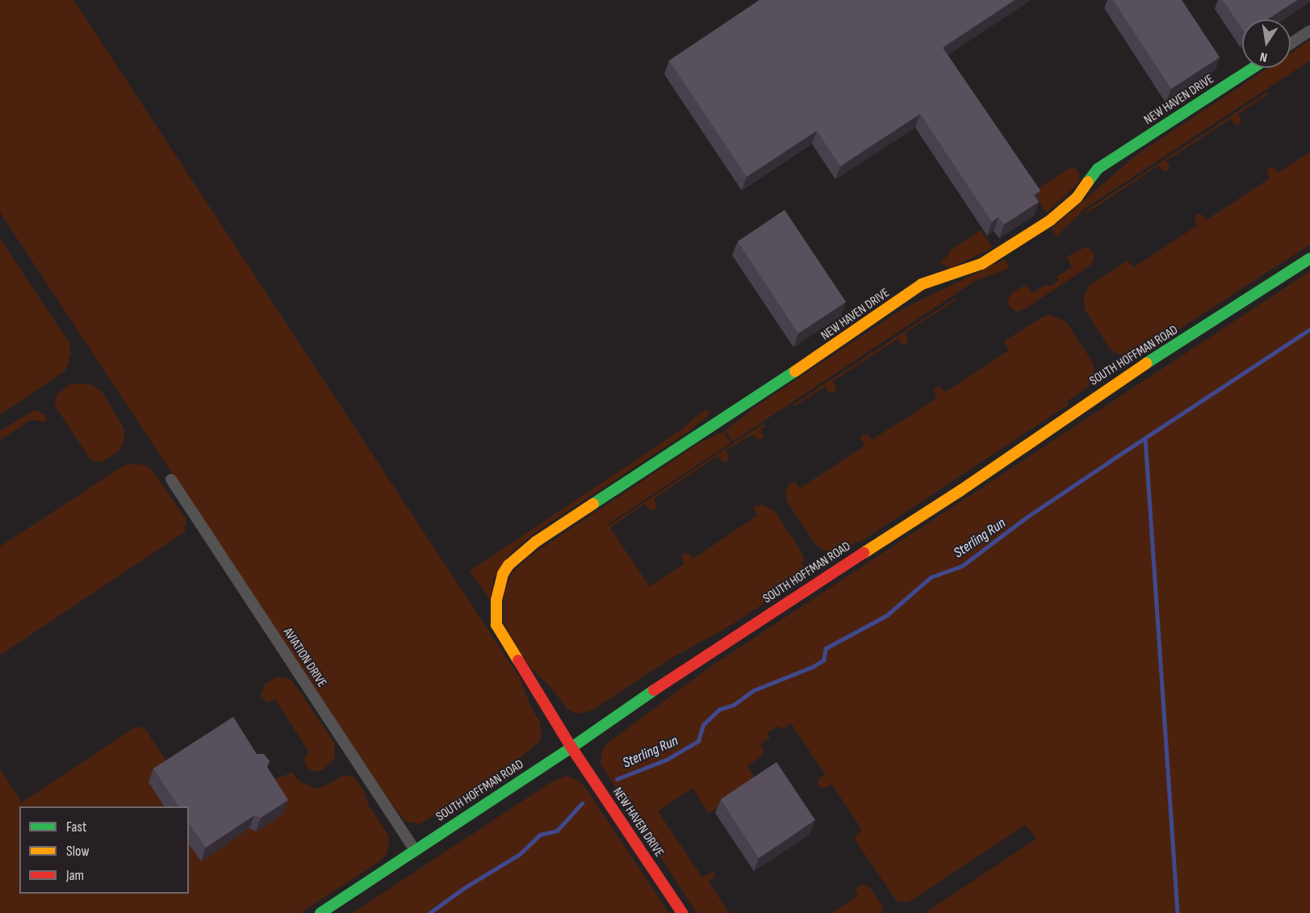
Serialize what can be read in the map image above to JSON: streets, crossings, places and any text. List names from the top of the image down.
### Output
{
  "streets": {
    "street": ["NEW HAVEN DRIVE", "SOUTH HOFFMAN ROAD", "AVIATION DRIVE"]
  },
  "crossings": [
    ["NEW HAVEN DRIVE", "SOUTH HOFFMAN ROAD"],
    ["SOUTH HOFFMAN ROAD", "AVIATION DRIVE"]
  ],
  "water": ["Sterling Run"],
  "legend": ["Fast", "Slow", "Jam"],
  "north": "bottom"
}
